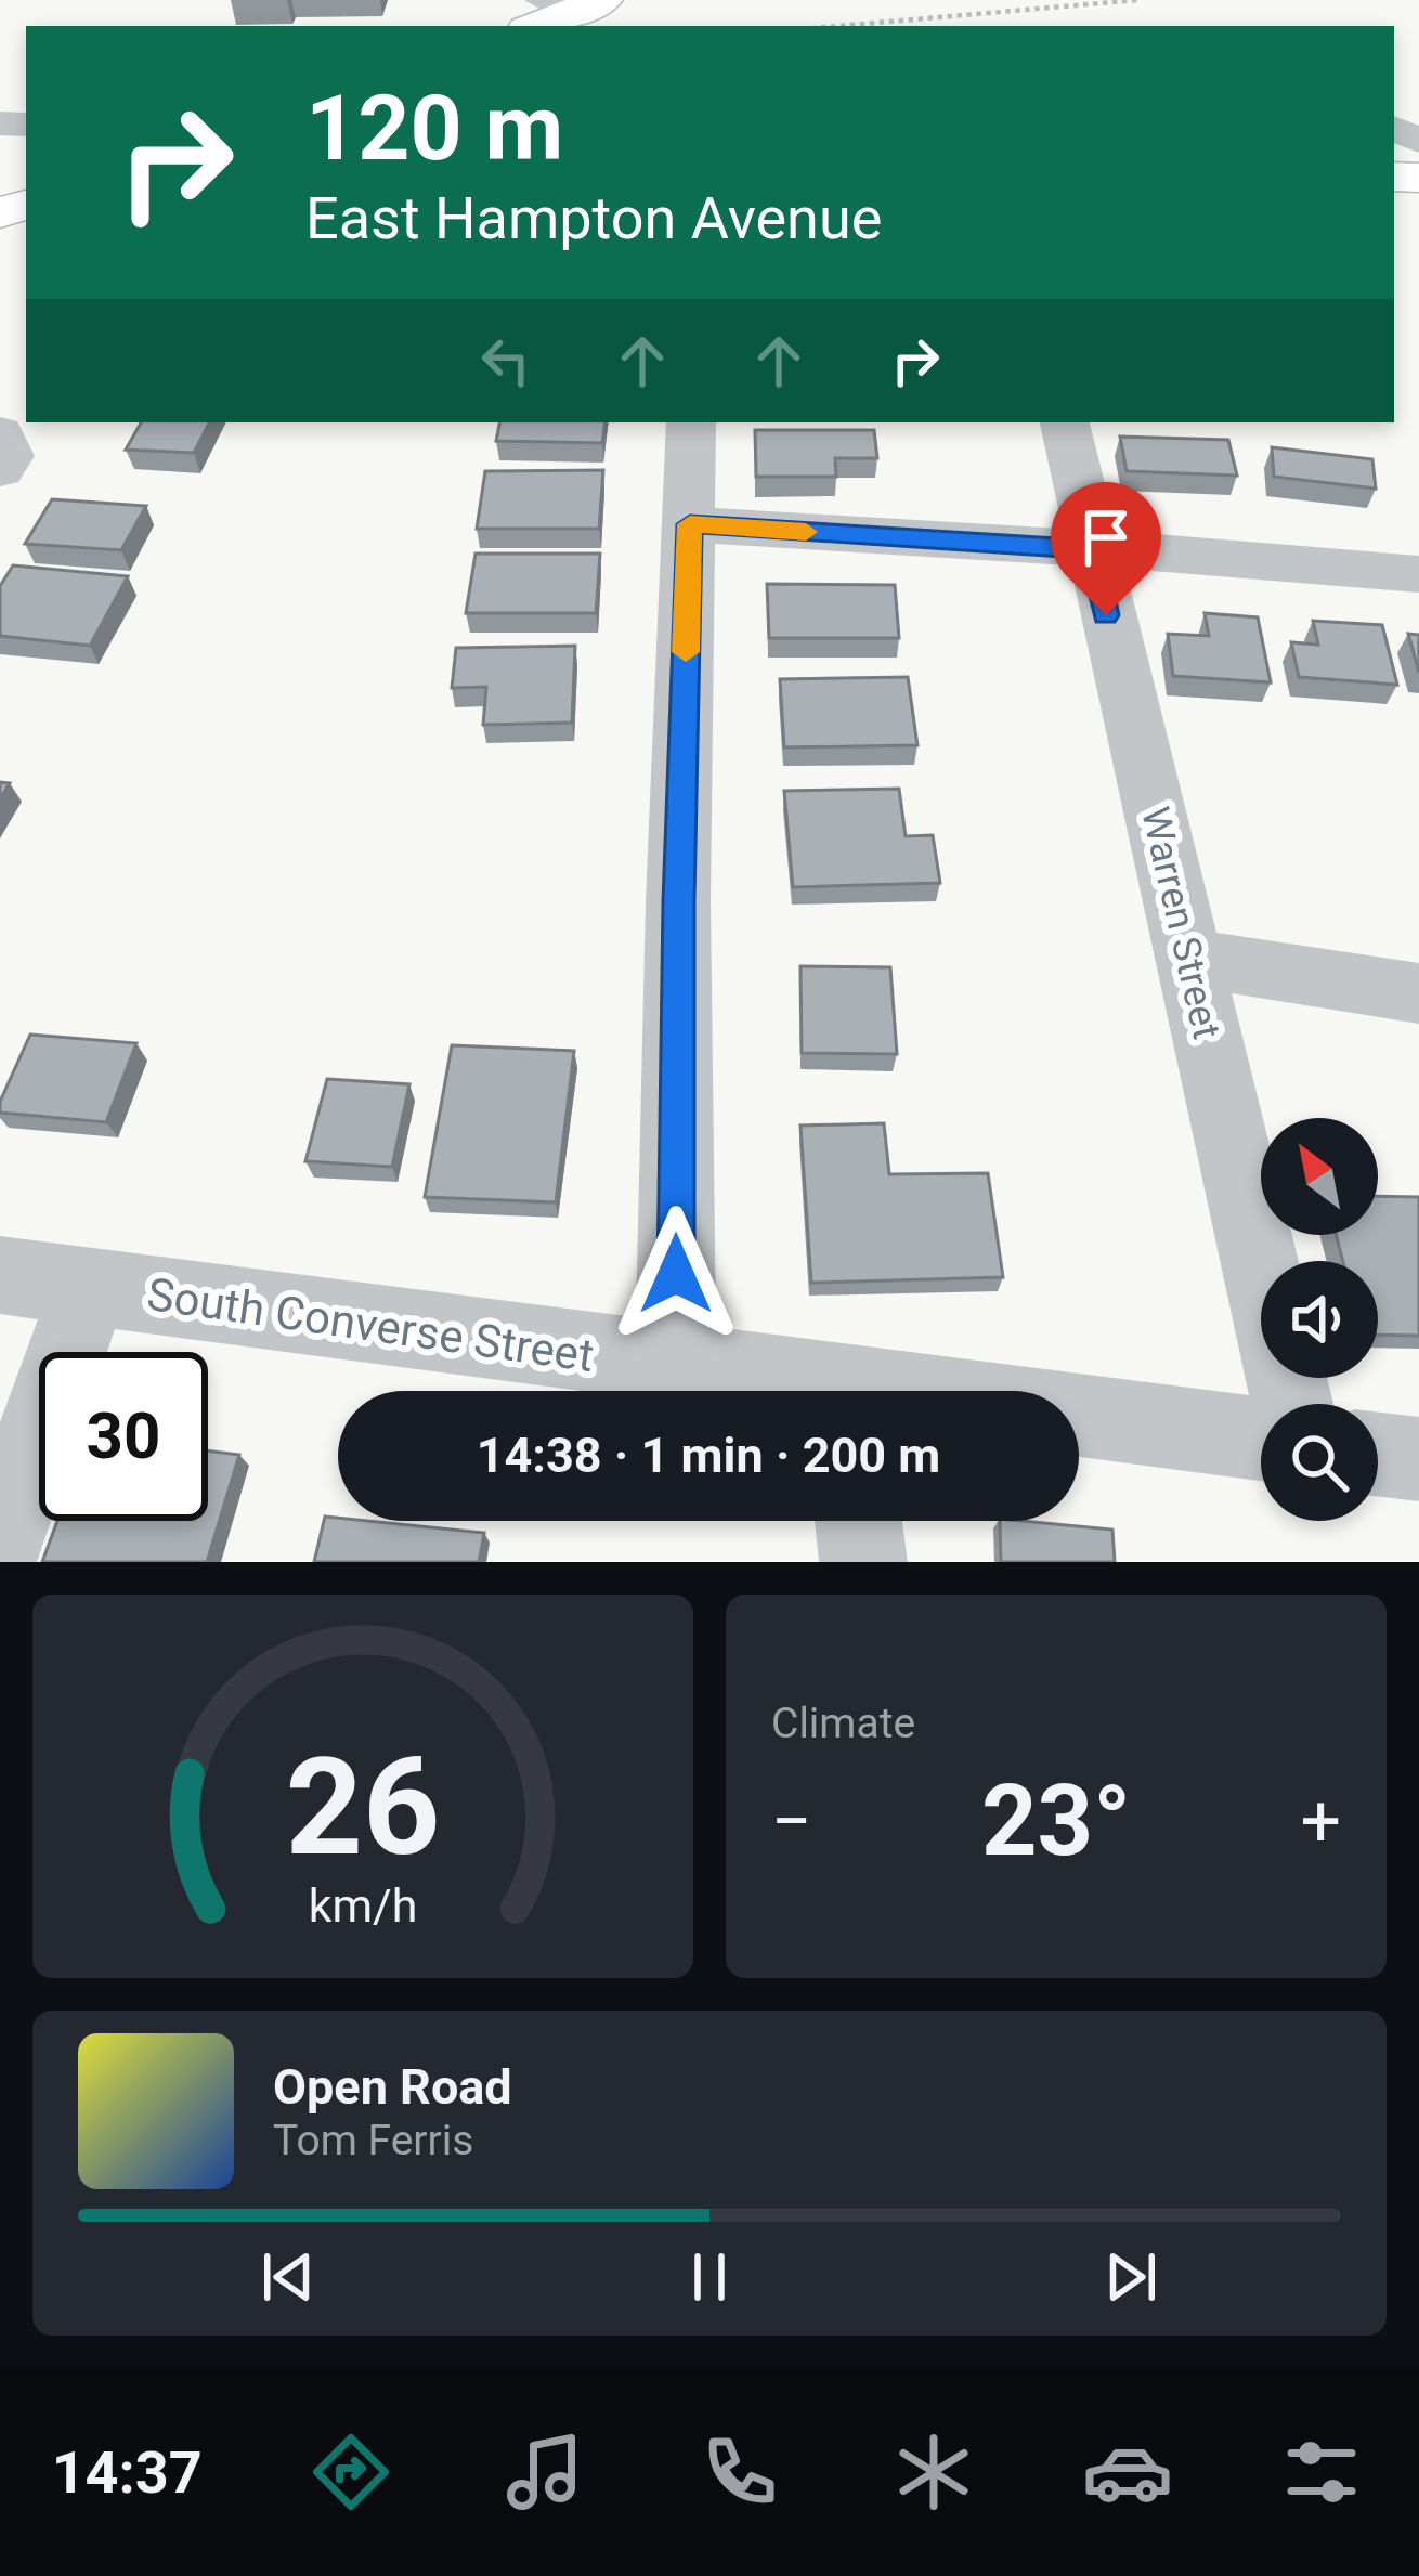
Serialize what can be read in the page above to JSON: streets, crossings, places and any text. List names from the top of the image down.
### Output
{
  "streets": {
    "street": ["Warren Street", "South Converse Street"]
  },
  "north": "top left",
  "page": {
    "turn": ["120 m", "East Hampton Avenue"],
    "limit": "30",
    "trip": "14:38 · 1 min · 200 m",
    "tile": "Climate",
    "heat": ["−", "23°", "+"],
    "song": ["Open Road", "Tom Ferris"],
    "tabs": "14:37",
    "gauge": ["26", "km/h"]
  }
}
